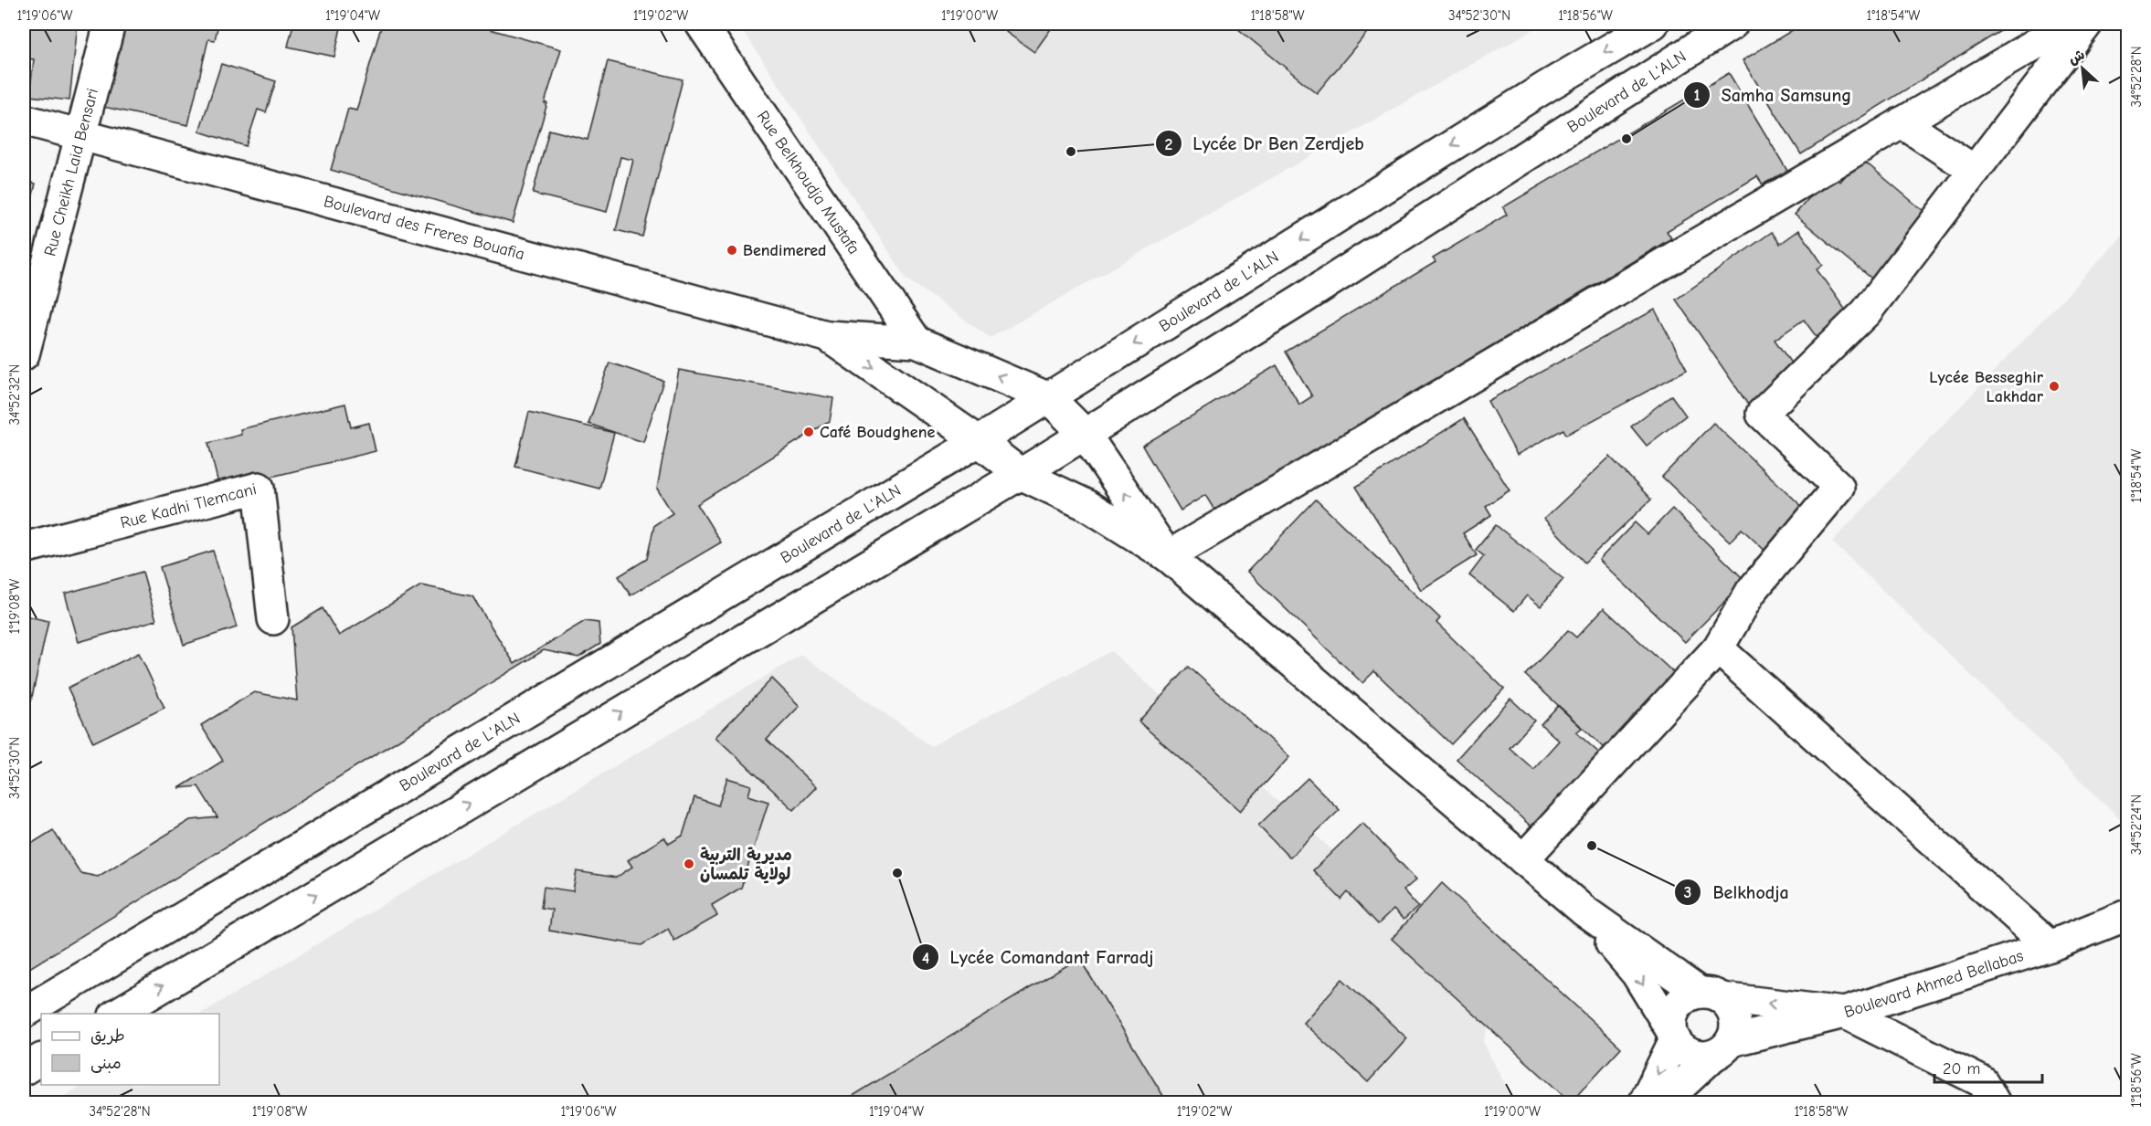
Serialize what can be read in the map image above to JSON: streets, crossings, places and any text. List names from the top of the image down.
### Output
{
  "streets": {
    "street": [
      "Boulevard de L'ALN",
      "Rue Cheikh Laid Bensari",
      "Rue Belkhoudja Mustafa",
      "Boulevard des Freres Bouafia",
      "Rue Kadhi Tlemcani",
      "Boulevard Ahmed Bellabas"
    ]
  },
  "crossings": [
    ["Rue Cheikh Laid Bensari", "Boulevard des Freres Bouafia"]
  ],
  "places": [
    "Samha Samsung",
    "Lycée Dr Ben Zerdjeb",
    "Bendimered",
    "Lycée Besseghir Lakhdar",
    "Café Boudghene",
    "Belkhodja",
    "مديرية التربية لولاية تلمسان",
    "Lycée Comandant Farradj"
  ],
  "legend": ["طريق", "مبنى"],
  "scale_bar": "20 m",
  "north": "top left",
  "coordinates": [
    "1°19'06\"W",
    "1°19'04\"W",
    "1°19'02\"W",
    "1°19'00\"W",
    "1°18'58\"W",
    "34°52'30\"N",
    "1°18'56\"W",
    "1°18'54\"W",
    "34°52'28\"N",
    "34°52'32\"N",
    "1°19'08\"W",
    "34°52'24\"N"
  ]
}
